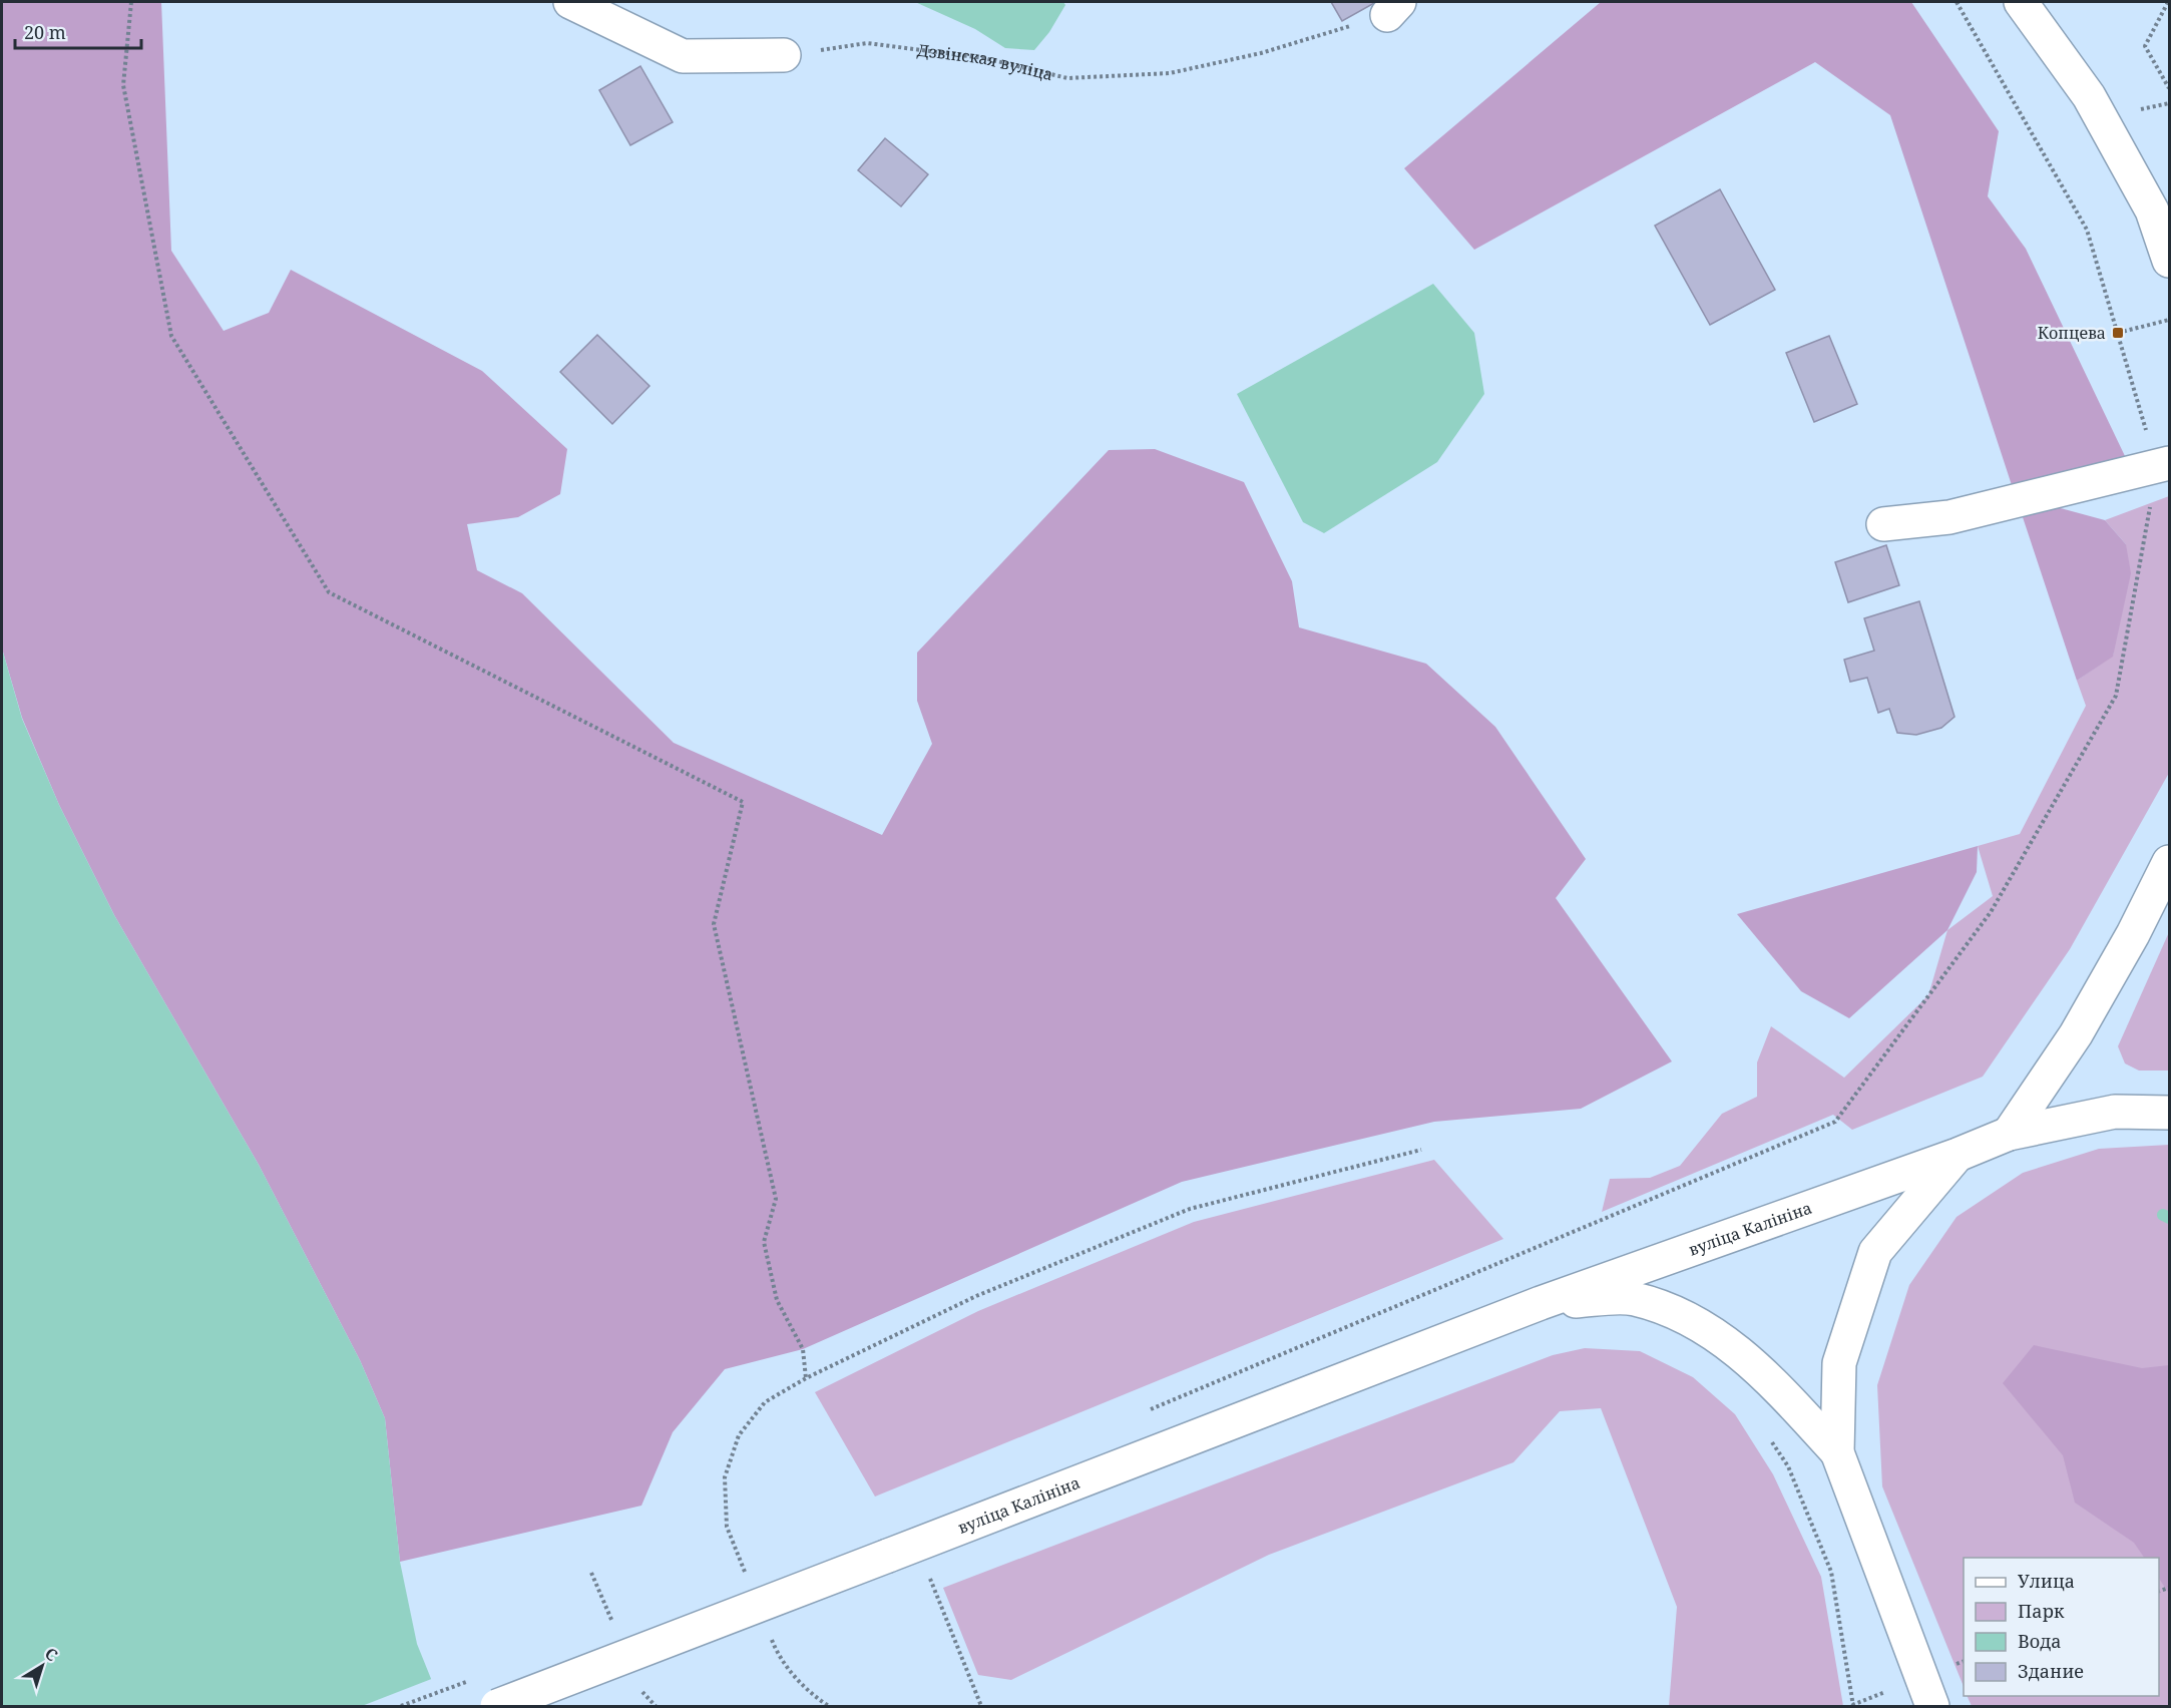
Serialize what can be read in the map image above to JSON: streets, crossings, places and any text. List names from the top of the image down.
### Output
{
  "streets": {
    "main road": ["вуліца Калініна"],
    "path": ["Дзвінская вуліца"]
  },
  "places": {
    "transit": ["Копцева"]
  },
  "legend": [
    "Улица",
    "Парк",
    "Вода",
    "Здание"
  ],
  "scale_bar": "20 m",
  "north": "top right"
}
